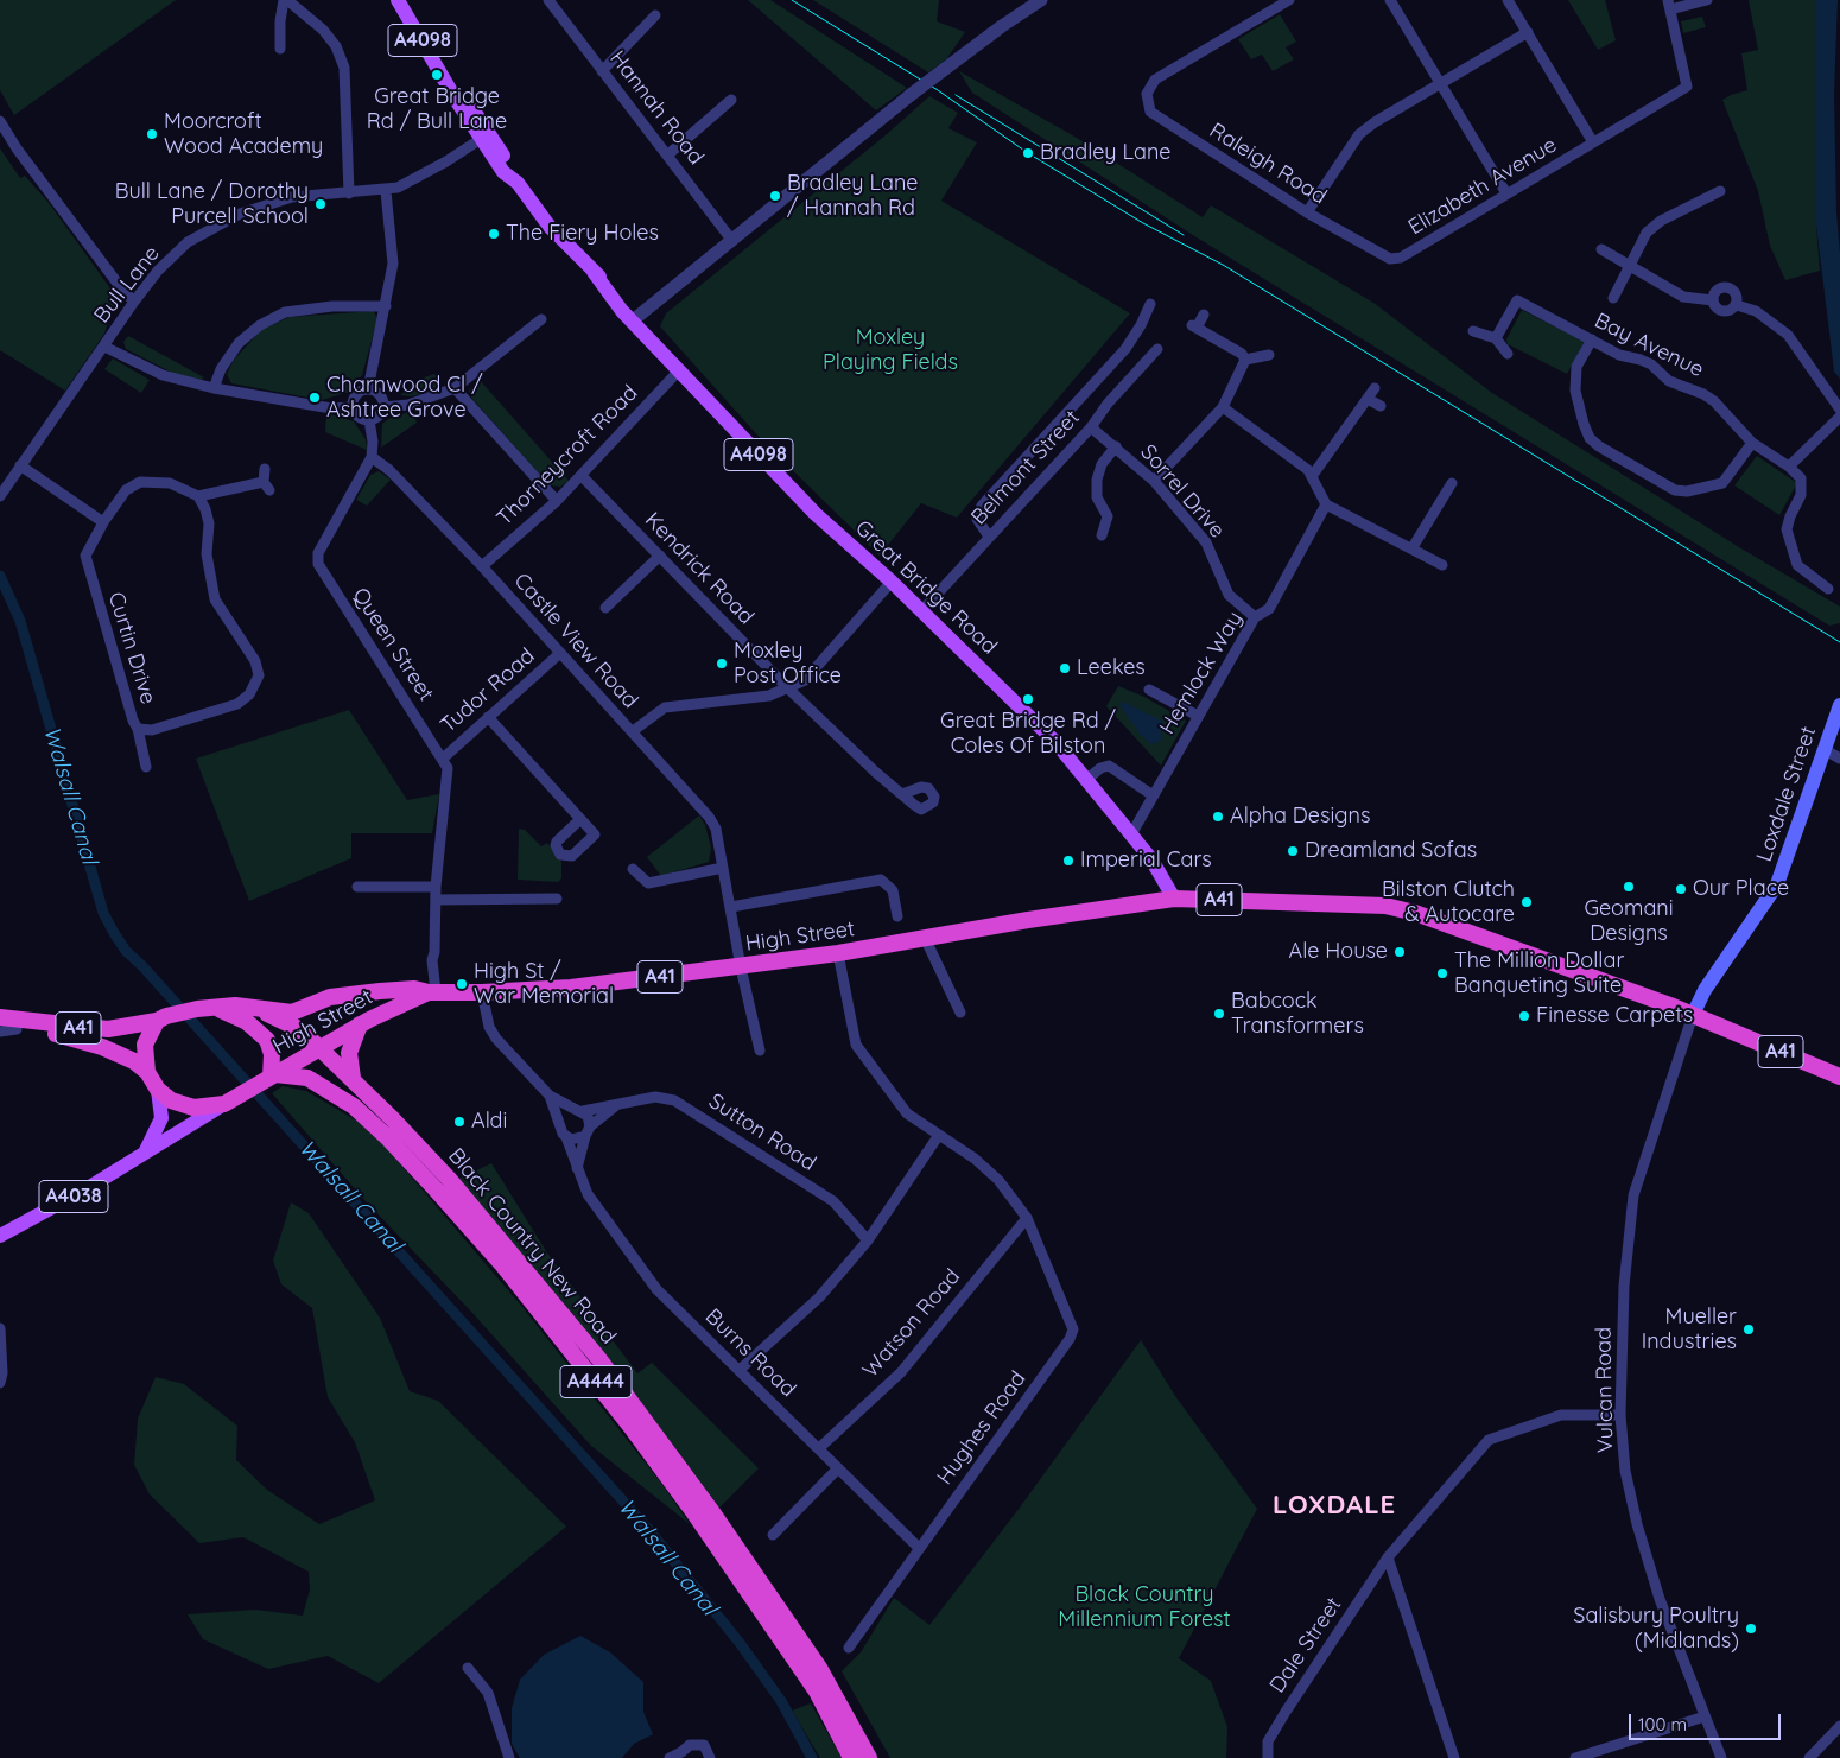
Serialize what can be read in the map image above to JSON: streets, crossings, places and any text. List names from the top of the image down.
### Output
{
  "streets": {
    "highway": [
      "A41",
      "High Street",
      "Black Country New Road",
      "A4444"
    ],
    "main road": [
      "A4098",
      "Great Bridge Road",
      "Loxdale Street",
      "A4038"
    ],
    "street": [
      "Hannah Road",
      "Raleigh Road",
      "Elizabeth Avenue",
      "Bull Lane",
      "Bay Avenue",
      "Thorneycroft Road",
      "Belmont Street",
      "Sorrel Drive",
      "Kendrick Road",
      "Castle View Road",
      "Queen Street",
      "Curtin Drive",
      "Hemlock Way",
      "Tudor Road",
      "Sutton Road",
      "Watson Road",
      "Burns Road",
      "Vulcan Road",
      "Hughes Road",
      "Dale Street"
    ]
  },
  "crossings": [
    ["Raleigh Road", "Elizabeth Avenue"],
    ["Bull Lane", "Great Bridge Road"],
    ["Thorneycroft Road", "Kendrick Road"],
    ["Thorneycroft Road", "Great Bridge Road"],
    ["Thorneycroft Road", "Castle View Road"],
    ["Belmont Street", "Sorrel Drive"],
    ["Belmont Street", "Great Bridge Road"],
    ["Sorrel Drive", "Hemlock Way"],
    ["Great Bridge Road", "Hemlock Way"],
    ["Great Bridge Road", "A41"],
    ["Great Bridge Road", "High Street"],
    ["Castle View Road", "Queen Street"],
    ["Castle View Road", "Tudor Road"],
    ["Castle View Road", "High Street"],
    ["Queen Street", "Tudor Road"],
    ["Queen Street", "High Street"],
    ["Loxdale Street", "A41"],
    ["Loxdale Street", "Vulcan Road"],
    ["A41", "High Street"],
    ["A41", "A4038"],
    ["A41", "Black Country New Road"],
    ["A41", "Vulcan Road"],
    ["High Street", "A4038"],
    ["High Street", "Black Country New Road"],
    ["Sutton Road", "Burns Road"],
    ["A4038", "Black Country New Road"],
    ["Watson Road", "Burns Road"],
    ["Watson Road", "Hughes Road"],
    ["Burns Road", "Hughes Road"],
    ["Vulcan Road", "Dale Street"]
  ],
  "districts": ["LOXDALE"],
  "water": ["Walsall Canal"],
  "parks": ["Moxley Playing Fields", "Black Country Millennium Forest"],
  "places": [
    "Great Bridge Rd / Bull Lane",
    "Moorcroft Wood Academy",
    "Bradley Lane",
    "Bradley Lane / Hannah Rd",
    "Bull Lane / Dorothy Purcell School",
    "The Fiery Holes",
    "Charnwood Cl / Ashtree Grove",
    "Moxley Post Office",
    "Leekes",
    "Great Bridge Rd / Coles Of Bilston",
    "Alpha Designs",
    "Dreamland Sofas",
    "Imperial Cars",
    "Geomani Designs",
    "Our Place",
    "Bilston Clutch & Autocare",
    "Ale House",
    "The Million Dollar Banqueting Suite",
    "High St / War Memorial",
    "Babcock Transformers",
    "Finesse Carpets",
    "Aldi",
    "Mueller Industries",
    "Salisbury Poultry (Midlands)"
  ],
  "scale_bar": "100 m"
}
